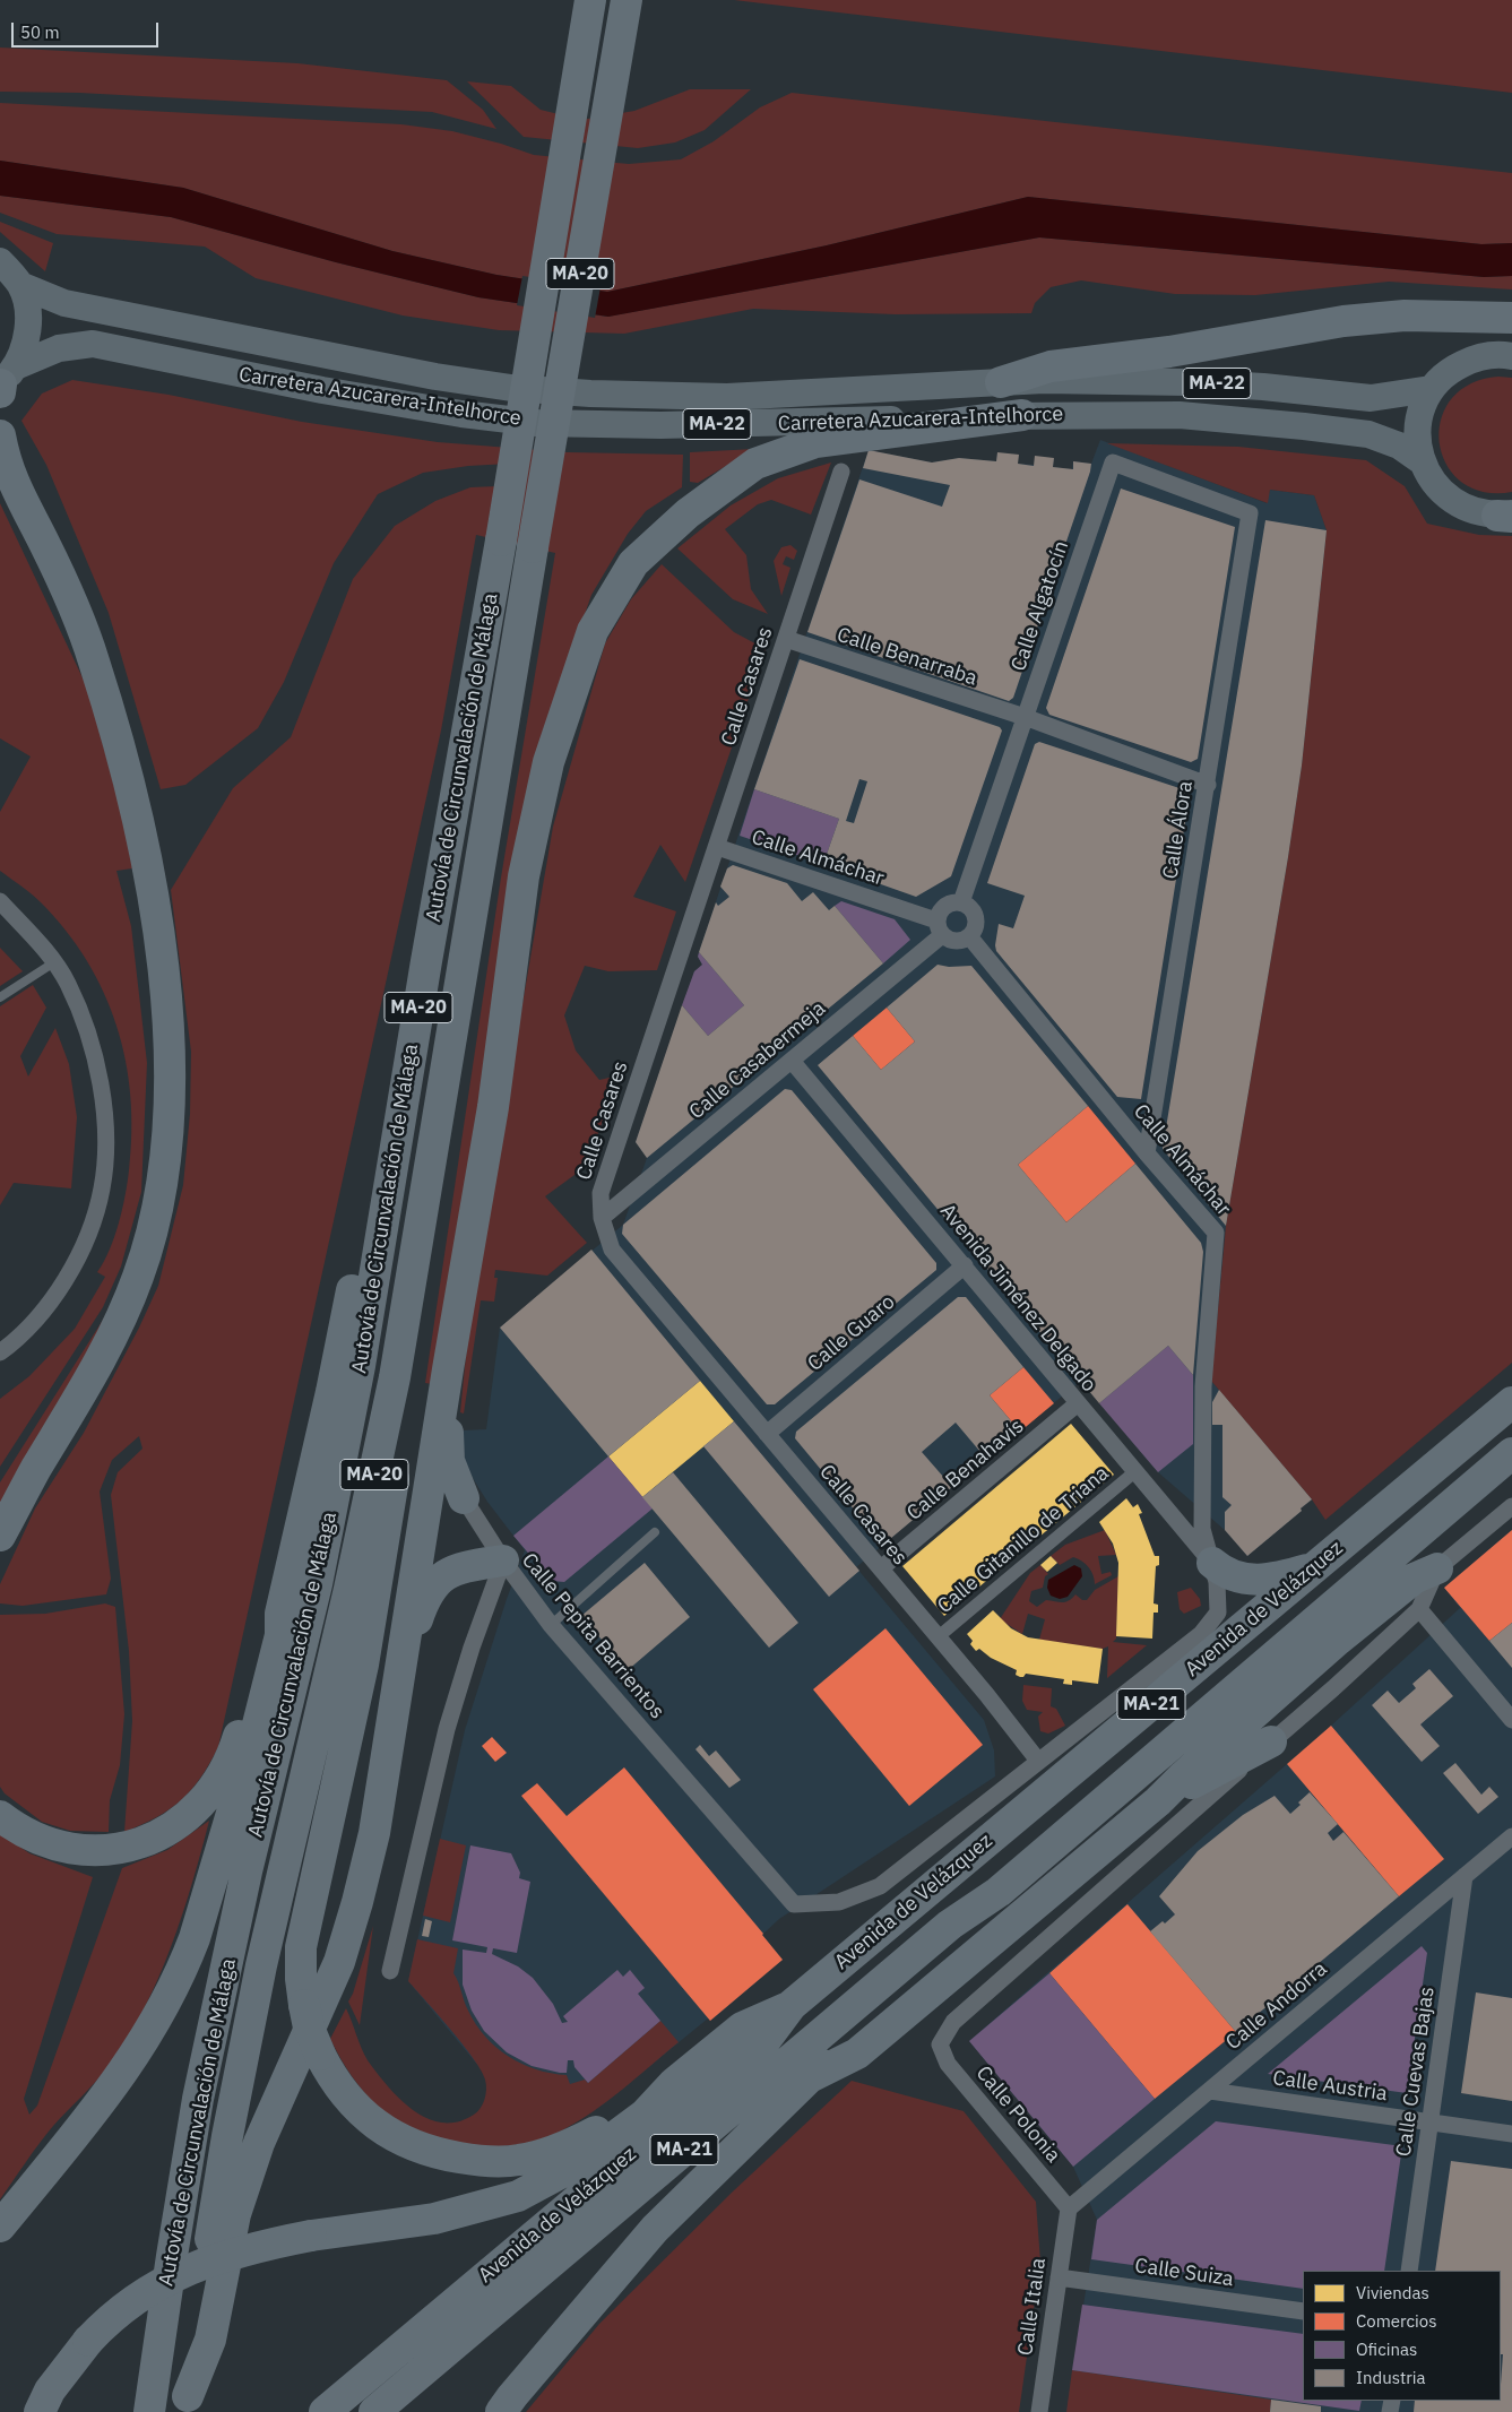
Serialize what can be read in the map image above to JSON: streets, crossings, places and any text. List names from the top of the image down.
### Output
{
  "streets": {
    "highway": [
      "MA-20",
      "Autovía de Circunvalación de Málaga",
      "Avenida de Velázquez",
      "MA-21"
    ],
    "main road": ["MA-22", "Carretera Azucarera-Intelhorce"],
    "street": [
      "Calle Algatocín",
      "Calle Benarraba",
      "Calle Casares",
      "Calle Álora",
      "Calle Almáchar",
      "Calle Casabermeja",
      "Avenida Jiménez Delgado",
      "Calle Guaro",
      "Calle Benahavís",
      "Calle Gitanillo de Triana",
      "Calle Pepita Barrientos",
      "Calle Andorra",
      "Calle Cuevas Bajas",
      "Calle Austria",
      "Calle Polonia",
      "Calle Suiza",
      "Calle Italia"
    ]
  },
  "crossings": [
    ["MA-22", "Carretera Azucarera-Intelhorce"],
    ["Calle Algatocín", "Calle Benarraba"],
    ["Calle Algatocín", "Calle Álora"],
    ["Calle Algatocín", "Calle Almáchar"],
    ["Calle Algatocín", "Calle Casabermeja"],
    ["Calle Benarraba", "Calle Casares"],
    ["Calle Benarraba", "Calle Álora"],
    ["Calle Casares", "Calle Almáchar"],
    ["Calle Casares", "Calle Casabermeja"],
    ["Calle Casares", "Calle Guaro"],
    ["Calle Casares", "Calle Benahavís"],
    ["Calle Casares", "Calle Gitanillo de Triana"],
    ["Calle Casares", "Avenida de Velázquez"],
    ["Calle Álora", "Calle Almáchar"],
    ["Calle Almáchar", "Calle Casabermeja"],
    ["Calle Almáchar", "Avenida Jiménez Delgado"],
    ["Calle Almáchar", "Avenida de Velázquez"],
    ["Calle Casabermeja", "Avenida Jiménez Delgado"],
    ["Avenida Jiménez Delgado", "Calle Guaro"],
    ["Avenida Jiménez Delgado", "Calle Benahavís"],
    ["Avenida Jiménez Delgado", "Calle Gitanillo de Triana"],
    ["Avenida de Velázquez", "Calle Pepita Barrientos"],
    ["Calle Andorra", "Calle Cuevas Bajas"],
    ["Calle Andorra", "Calle Austria"],
    ["Calle Andorra", "Calle Polonia"],
    ["Calle Andorra", "Calle Italia"],
    ["Calle Cuevas Bajas", "Calle Austria"],
    ["Calle Polonia", "Calle Italia"],
    ["Calle Suiza", "Calle Italia"]
  ],
  "legend": [
    "Viviendas",
    "Comercios",
    "Oficinas",
    "Industria"
  ],
  "scale_bar": "50 m"
}
